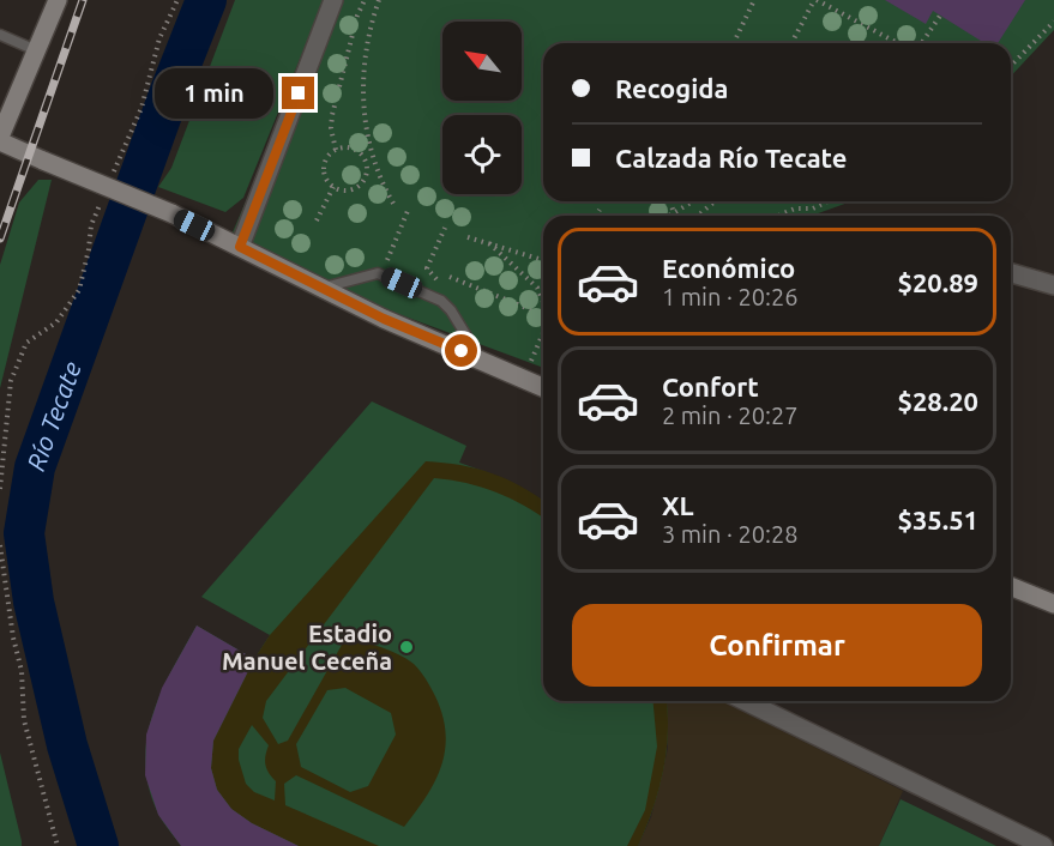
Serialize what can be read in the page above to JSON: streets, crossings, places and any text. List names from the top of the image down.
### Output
{
  "water": ["Río Tecate"],
  "places": ["Estadio Manuel Ceceña"],
  "north": "top left",
  "page": {
    "banner": ["Recogida", "Calzada Río Tecate"],
    "bubble": "1 min",
    "list": [
      {
        "name": "Económico",
        "note": "1 min · 20:26",
        "value": "$20.89"
      },
      {
        "name": "Confort",
        "note": "2 min · 20:27",
        "value": "$28.20"
      },
      {
        "name": "XL",
        "note": "3 min · 20:28",
        "value": "$35.51"
      }
    ],
    "buttons": "Confirmar"
  }
}
